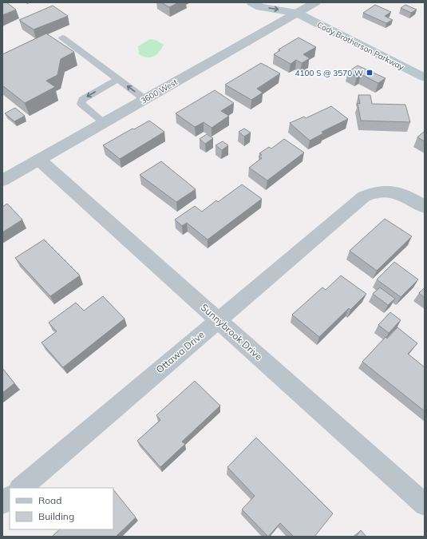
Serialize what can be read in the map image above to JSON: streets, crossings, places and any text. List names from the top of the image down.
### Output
{
  "streets": {
    "main road": ["Cody Brotherson Parkway"],
    "street": ["3600 West", "Sunnybrook Drive", "Ottawa Drive"]
  },
  "crossings": [
    ["Cody Brotherson Parkway", "3600 West"],
    ["3600 West", "Sunnybrook Drive"],
    ["Sunnybrook Drive", "Ottawa Drive"]
  ],
  "places": {
    "transit": ["4100 S @ 3570 W"]
  },
  "legend": ["Road", "Building"]
}
